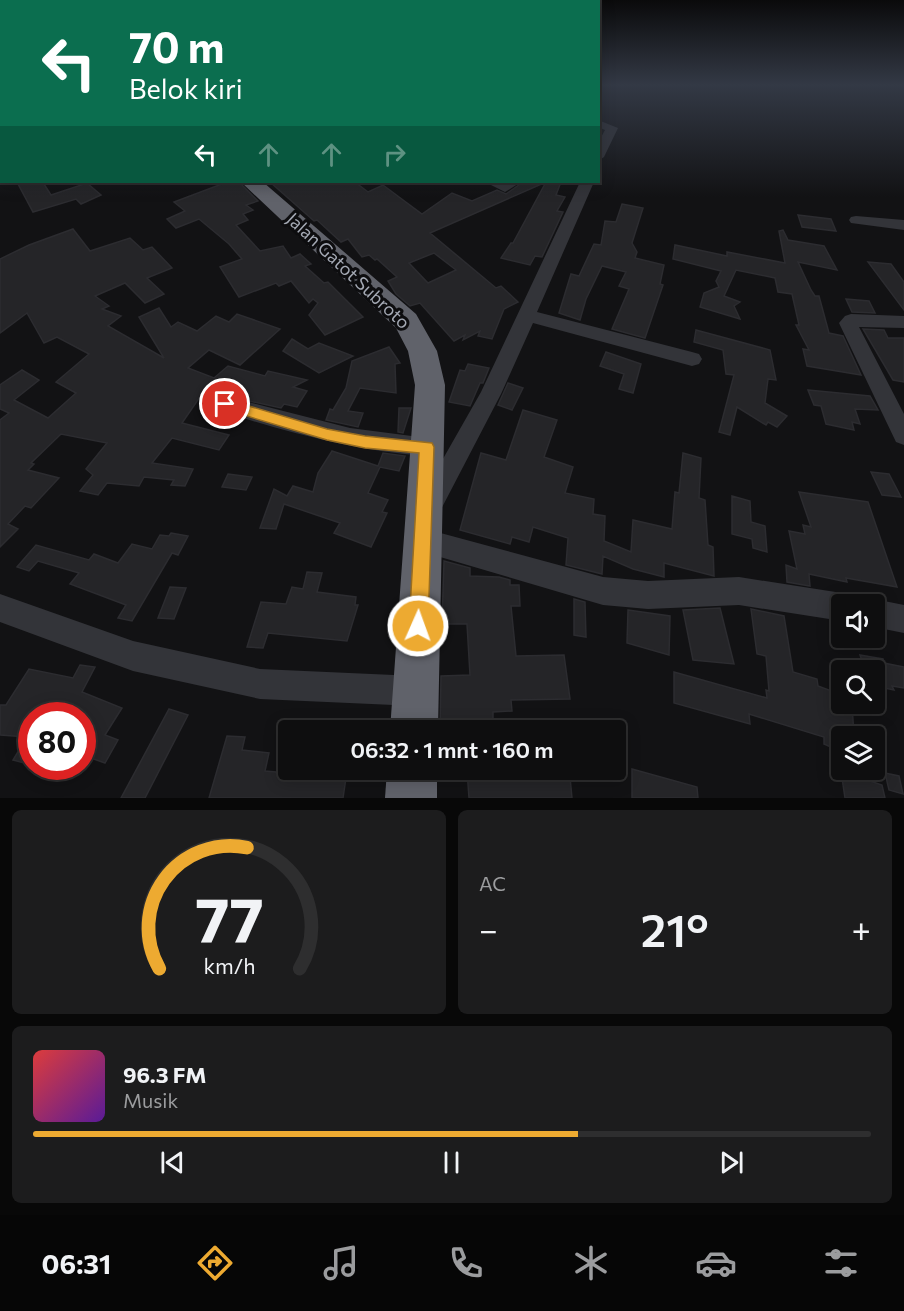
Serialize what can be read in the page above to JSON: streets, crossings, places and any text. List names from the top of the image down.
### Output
{
  "streets": {
    "highway": ["Jalan Gatot Subroto"]
  },
  "page": {
    "turn": ["70 m", "Belok kiri"],
    "limit": "80",
    "trip": "06:32 · 1 mnt · 160 m",
    "tile": "AC",
    "heat": ["−", "21°", "+"],
    "song": ["96.3 FM", "Musik"],
    "tabs": "06:31",
    "gauge": ["77", "km/h"]
  }
}
